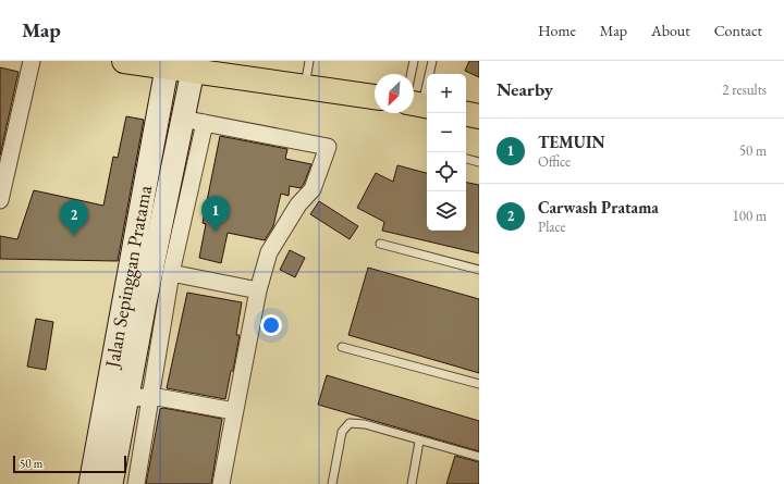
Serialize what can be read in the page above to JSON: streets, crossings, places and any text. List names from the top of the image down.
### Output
{
  "streets": {
    "street": ["Jalan Sepinggan Pratama"]
  },
  "scale_bar": "50 m",
  "north": "bottom left",
  "page": {
    "header": "Map",
    "nav": [
      "Home",
      "Map",
      "About",
      "Contact"
    ],
    "heading": ["Nearby", "2 results"],
    "map_buttons": ["+", "−"],
    "list": [
      {
        "mark": "1",
        "name": "TEMUIN",
        "note": "Office",
        "value": "50 m"
      },
      {
        "mark": "2",
        "name": "Carwash Pratama",
        "note": "Place",
        "value": "100 m"
      }
    ],
    "pins": ["1", "2"],
    "scale": "50 m"
  }
}
